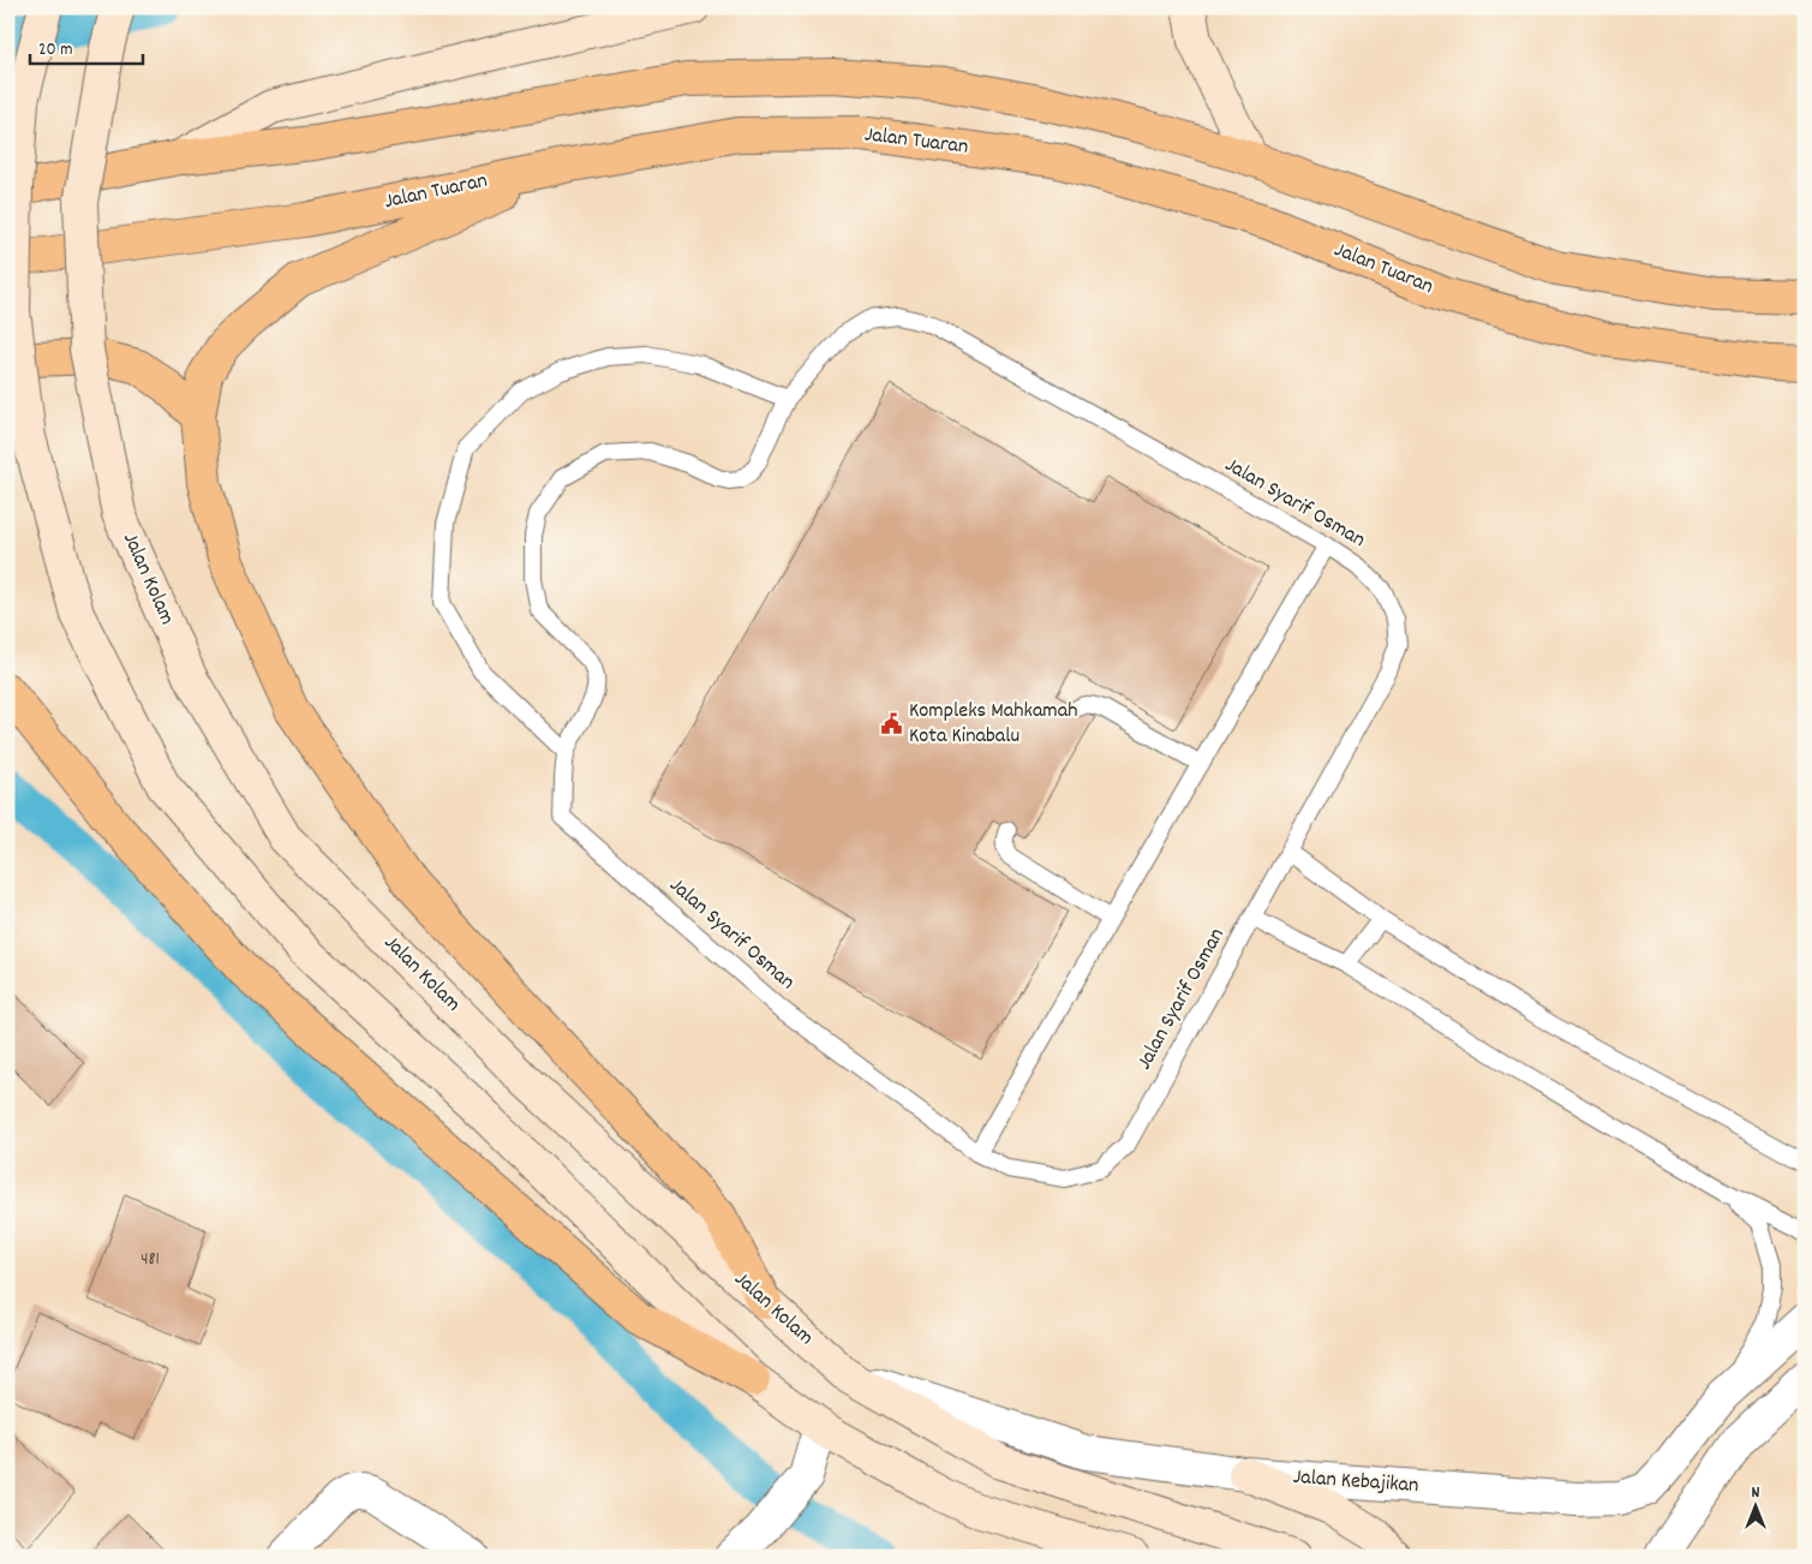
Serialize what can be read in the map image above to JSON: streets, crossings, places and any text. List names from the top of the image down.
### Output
{
  "streets": {
    "main road": ["Jalan Tuaran", "Jalan Kolam"],
    "street": ["Jalan Kebajikan"],
    "lane": ["Jalan Syarif Osman"]
  },
  "crossings": [
    ["Jalan Kolam", "Jalan Kebajikan"]
  ],
  "places": {
    "public building": ["Kompleks Mahkamah Kota Kinabalu"]
  },
  "house_numbers": ["481"],
  "scale_bar": "20 m",
  "north": "top"
}
